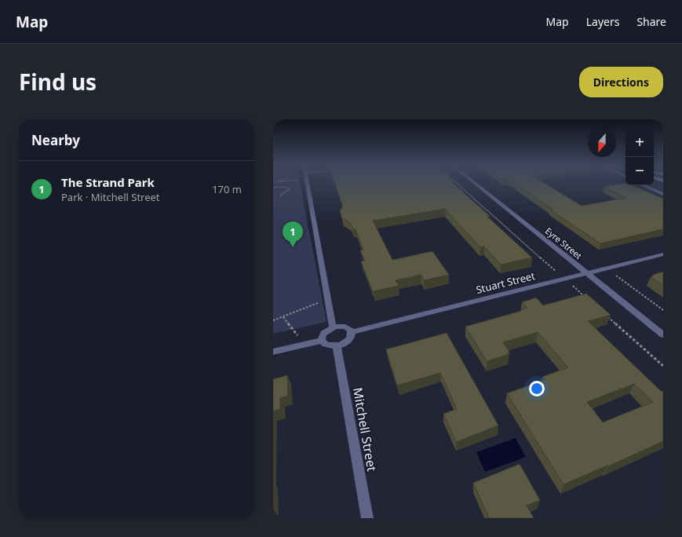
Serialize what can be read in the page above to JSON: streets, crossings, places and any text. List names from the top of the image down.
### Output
{
  "streets": {
    "street": ["Eyre Street", "Stuart Street", "Mitchell Street"]
  },
  "crossings": [
    ["Eyre Street", "Stuart Street"],
    ["Stuart Street", "Mitchell Street"]
  ],
  "north": "bottom",
  "page": {
    "header": "Map",
    "nav": ["Map", "Layers", "Share"],
    "title": "Find us",
    "buttons": "Directions",
    "heading": "Nearby",
    "map_buttons": ["+", "−"],
    "list": [
      {
        "mark": "1",
        "name": "The Strand Park",
        "note": "Park · Mitchell Street",
        "value": "170 m"
      }
    ],
    "pins": "1"
  }
}
